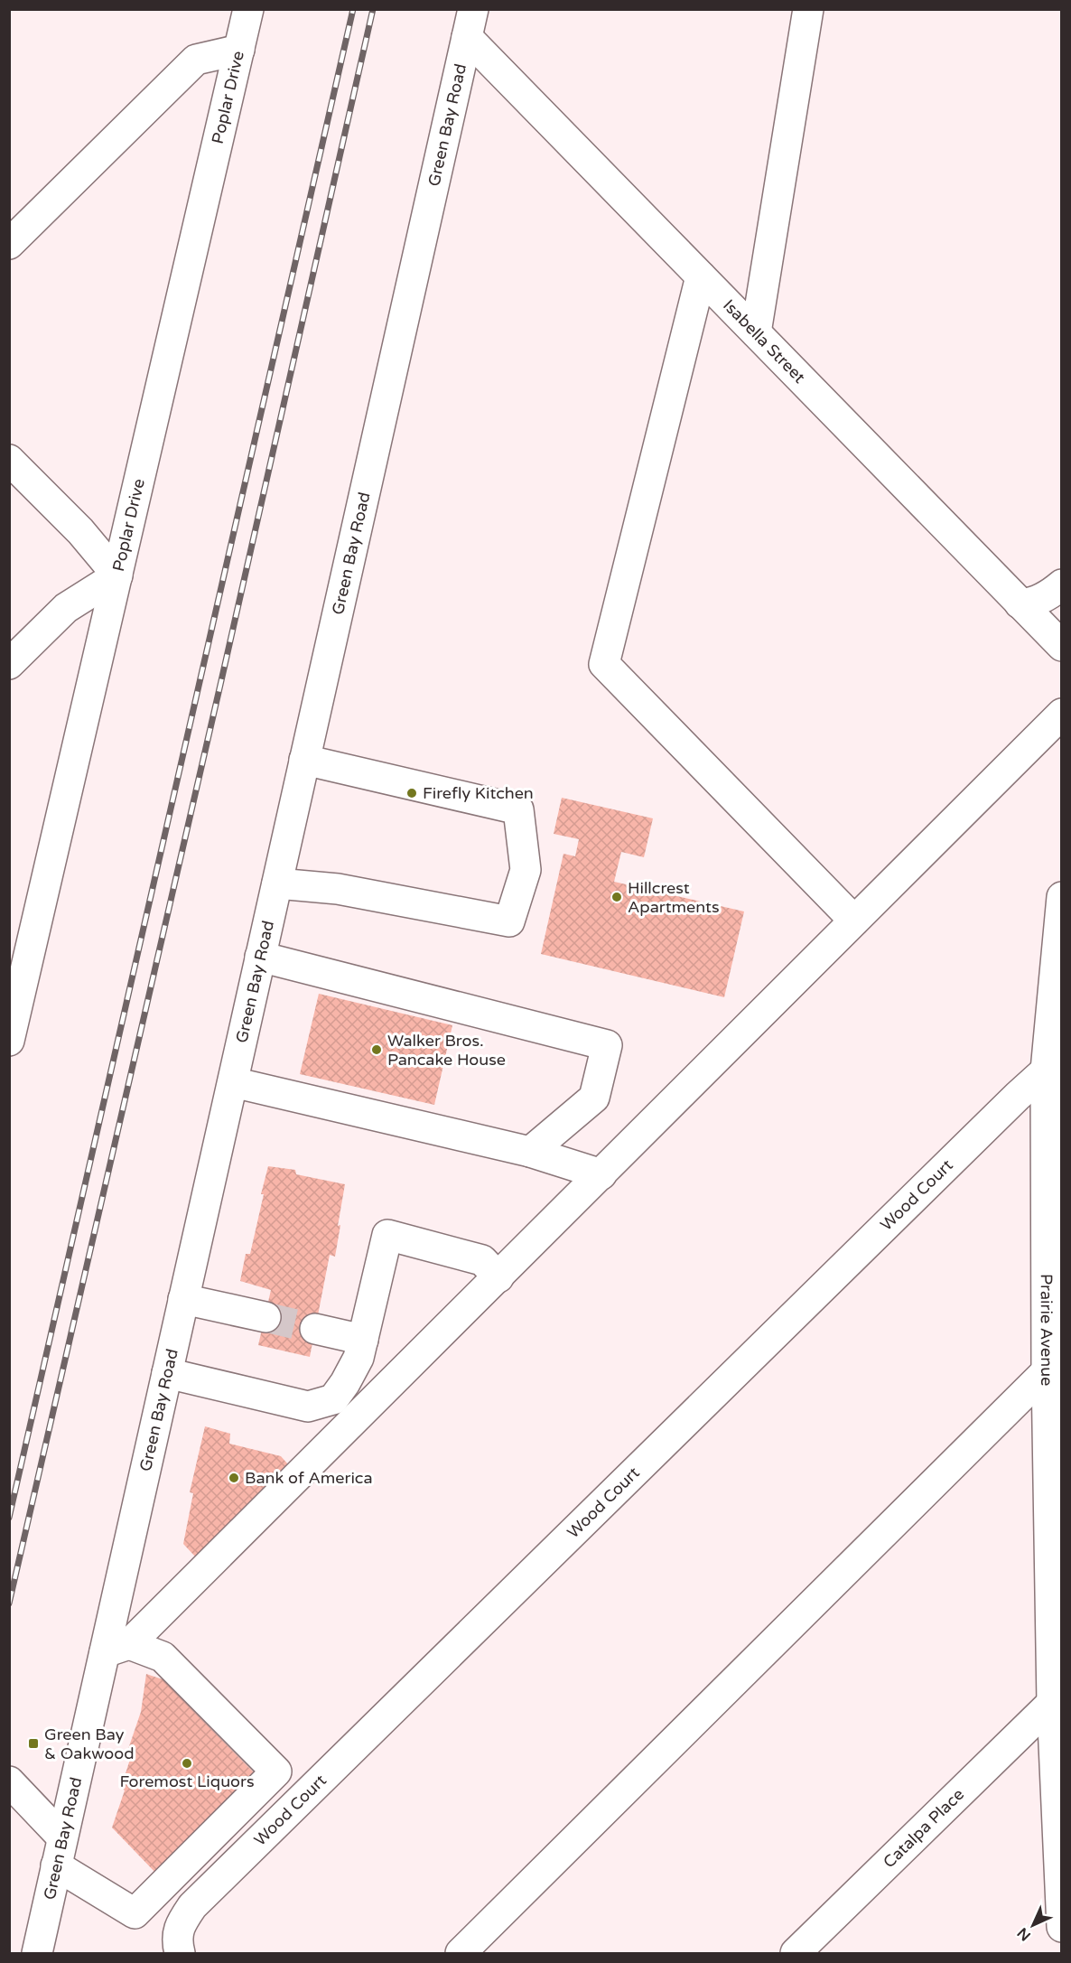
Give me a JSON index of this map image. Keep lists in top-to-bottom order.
{
  "streets": {
    "street": [
      "Poplar Drive",
      "Green Bay Road",
      "Isabella Street",
      "Wood Court",
      "Prairie Avenue",
      "Catalpa Place"
    ]
  },
  "crossings": [
    ["Green Bay Road", "Isabella Street"],
    ["Wood Court", "Prairie Avenue"],
    ["Prairie Avenue", "Catalpa Place"]
  ],
  "places": {
    "other": [
      "Firefly Kitchen",
      "Hillcrest Apartments",
      "Walker Bros. Pancake House",
      "Bank of America",
      "Foremost Liquors"
    ],
    "transit": ["Green Bay & Oakwood"]
  },
  "north": "bottom left"
}
